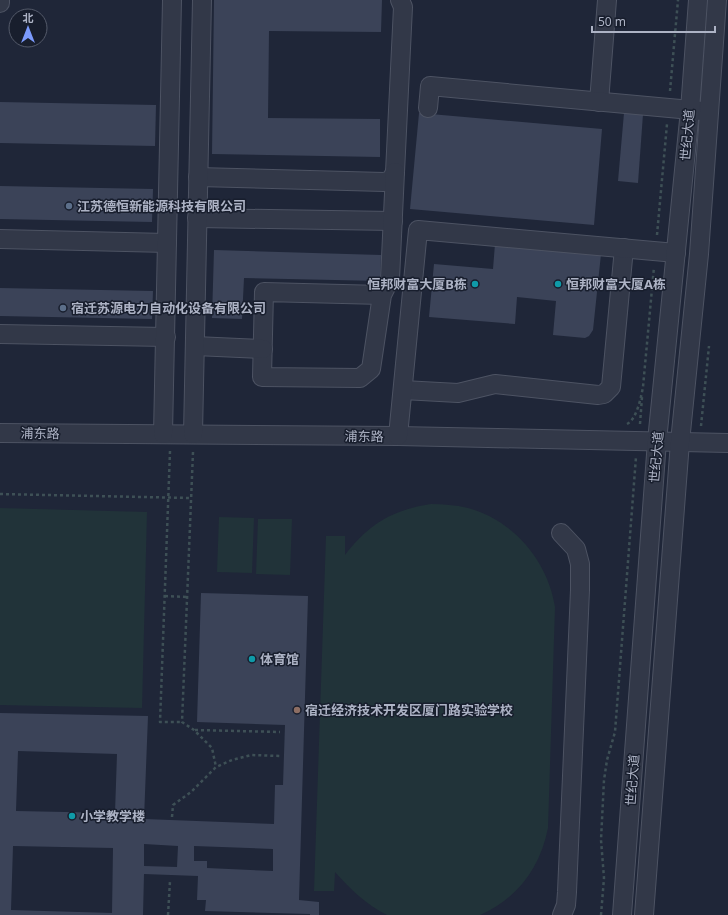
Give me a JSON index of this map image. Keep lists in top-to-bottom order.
{
  "streets": {
    "street": ["世纪大道", "浦东路"]
  },
  "crossings": [
    ["世纪大道", "浦东路"]
  ],
  "places": [
    "江苏德恒新能源科技有限公司",
    "恒邦财富大厦B栋",
    "恒邦财富大厦A栋",
    "宿迁苏源电力自动化设备有限公司",
    "体育馆",
    "宿迁经济技术开发区厦门路实验学校",
    "小学教学楼"
  ],
  "scale_bar": "50 m",
  "north": "top"
}
